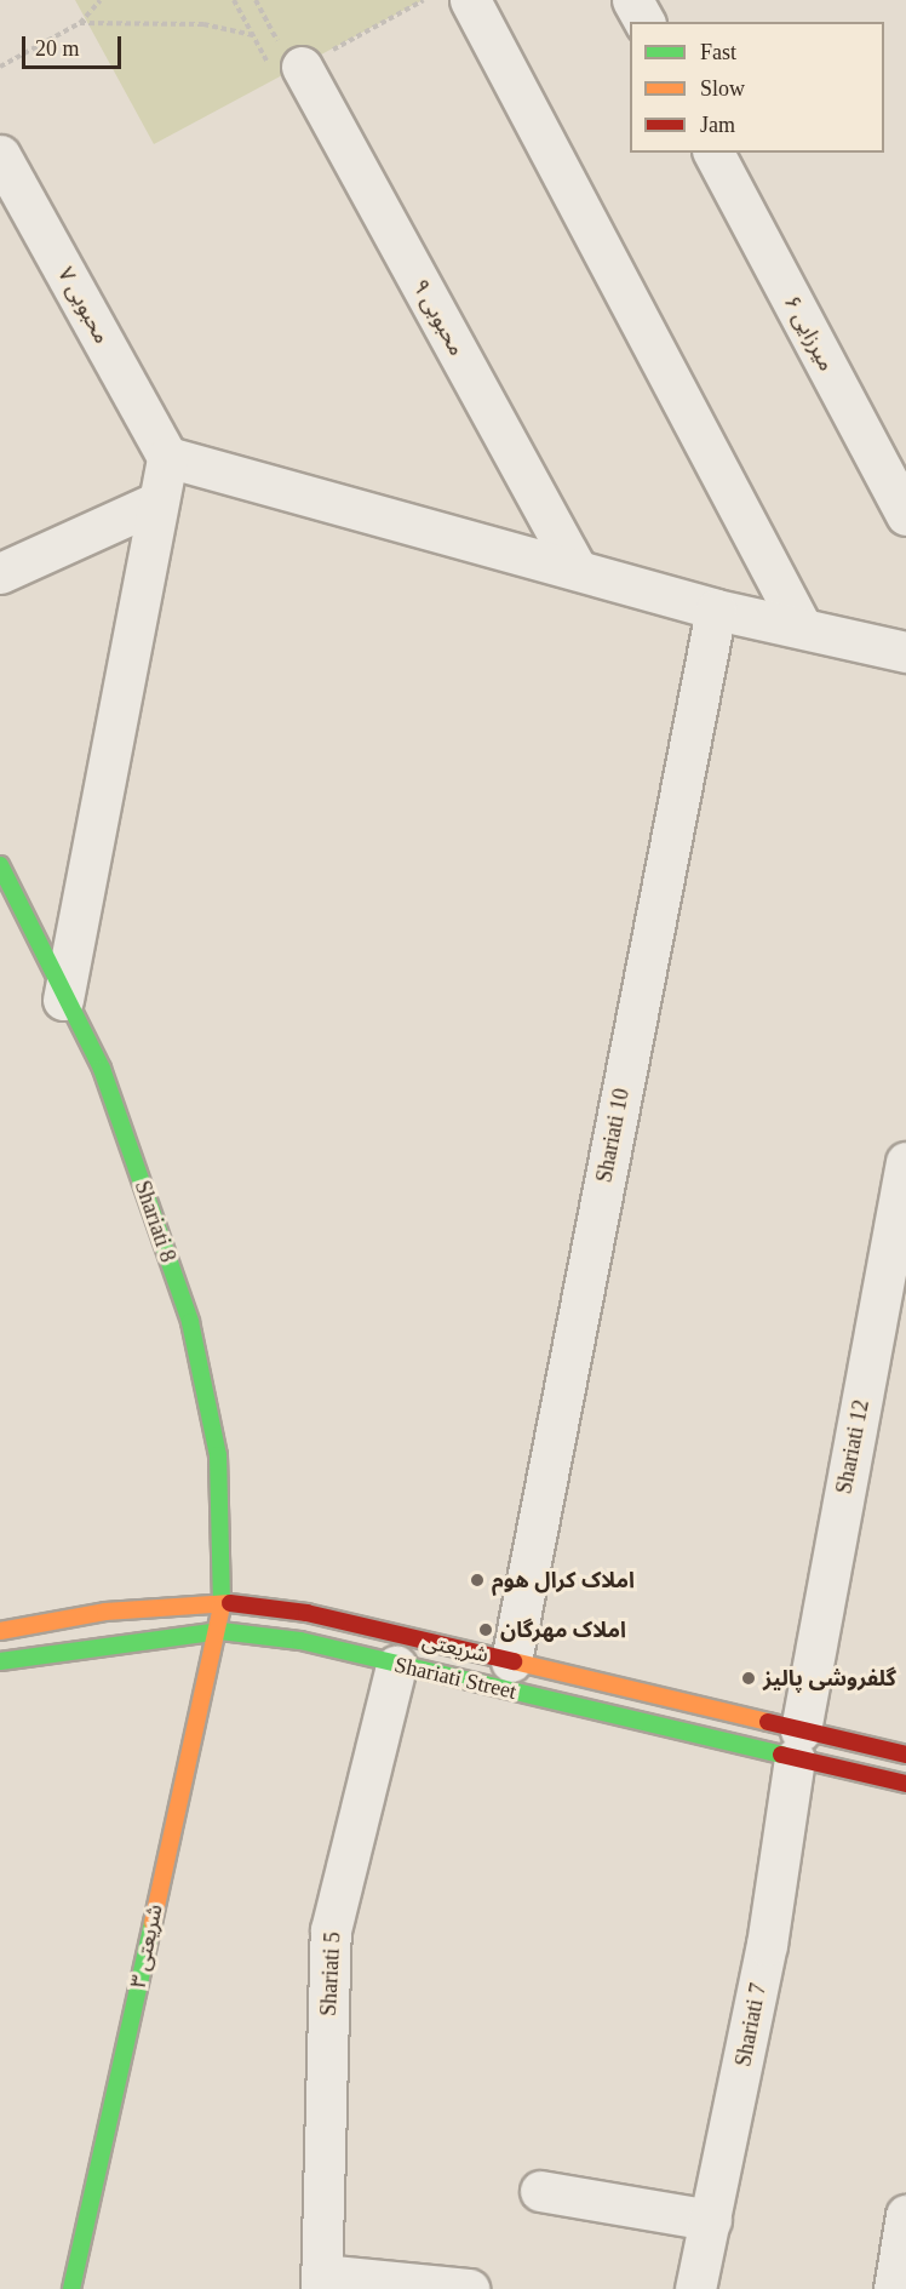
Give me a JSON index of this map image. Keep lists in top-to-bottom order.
{
  "streets": {
    "main road": [
      "Shariati 8",
      "شریعتی",
      "Shariati Street",
      "شریعتی ۳"
    ],
    "street": [
      "محبوبی ۷",
      "محبوبی ۹",
      "میرزایی ۶",
      "Shariati 10",
      "Shariati 12",
      "Shariati 5",
      "Shariati 7"
    ]
  },
  "crossings": [
    ["Shariati 10", "شریعتی"],
    ["Shariati 8", "شریعتی"],
    ["Shariati 8", "شریعتی ۳"],
    ["Shariati 12", "شریعتی"],
    ["Shariati 12", "Shariati Street"],
    ["Shariati 12", "Shariati 7"],
    ["شریعتی", "Shariati Street"],
    ["شریعتی", "شریعتی ۳"],
    ["شریعتی", "Shariati 7"],
    ["Shariati Street", "شریعتی ۳"],
    ["Shariati Street", "Shariati 5"],
    ["Shariati Street", "Shariati 7"]
  ],
  "places": ["املاک کرال هوم", "املاک مهرگان", "گلفروشی پالیز"],
  "legend": ["Fast", "Slow", "Jam"],
  "scale_bar": "20 m"
}
